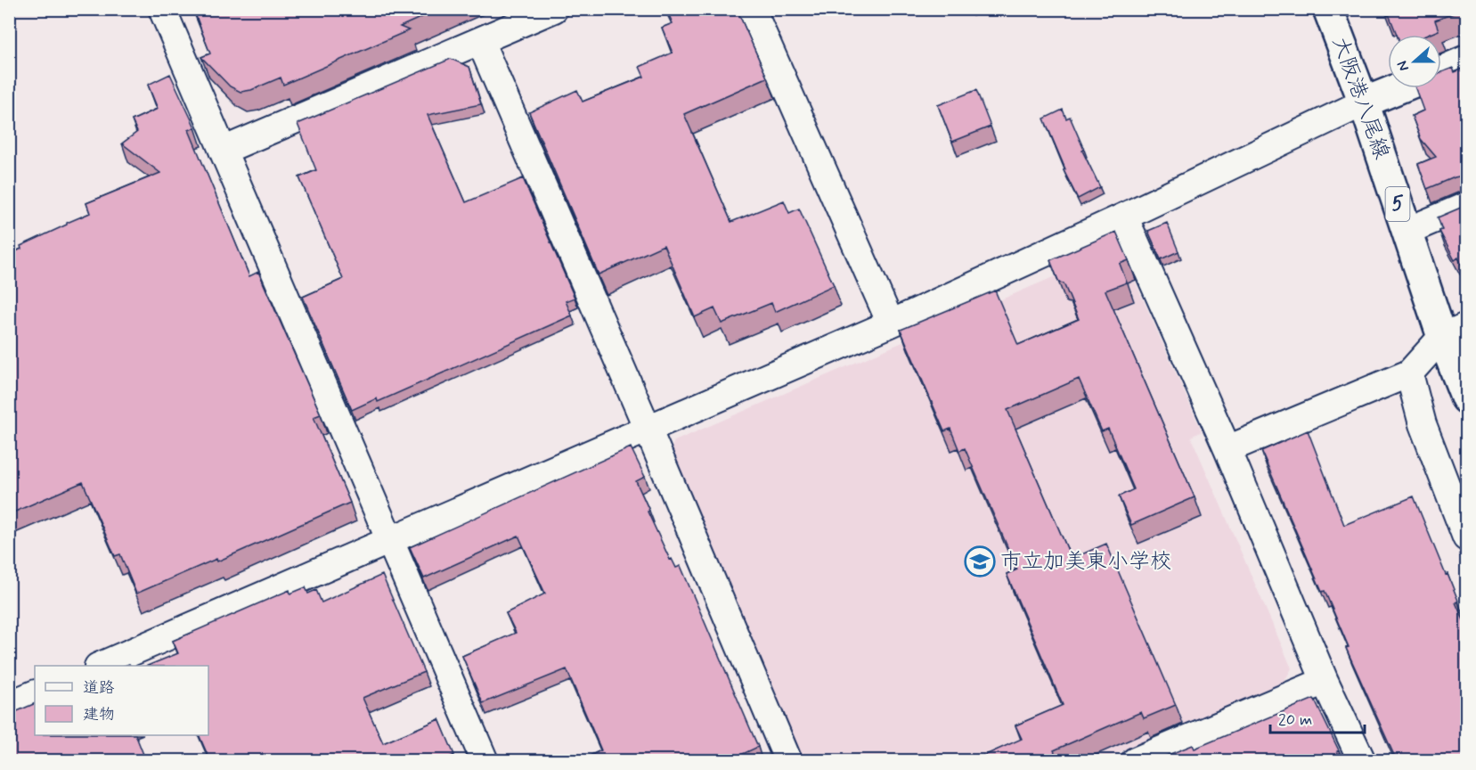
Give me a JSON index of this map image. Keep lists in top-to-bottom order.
{
  "streets": {
    "main road": ["大阪港八尾線", "5"]
  },
  "places": {
    "school or university": ["市立加美東小学校"]
  },
  "legend": ["道路", "建物"],
  "scale_bar": "20 m",
  "north": "left"
}
